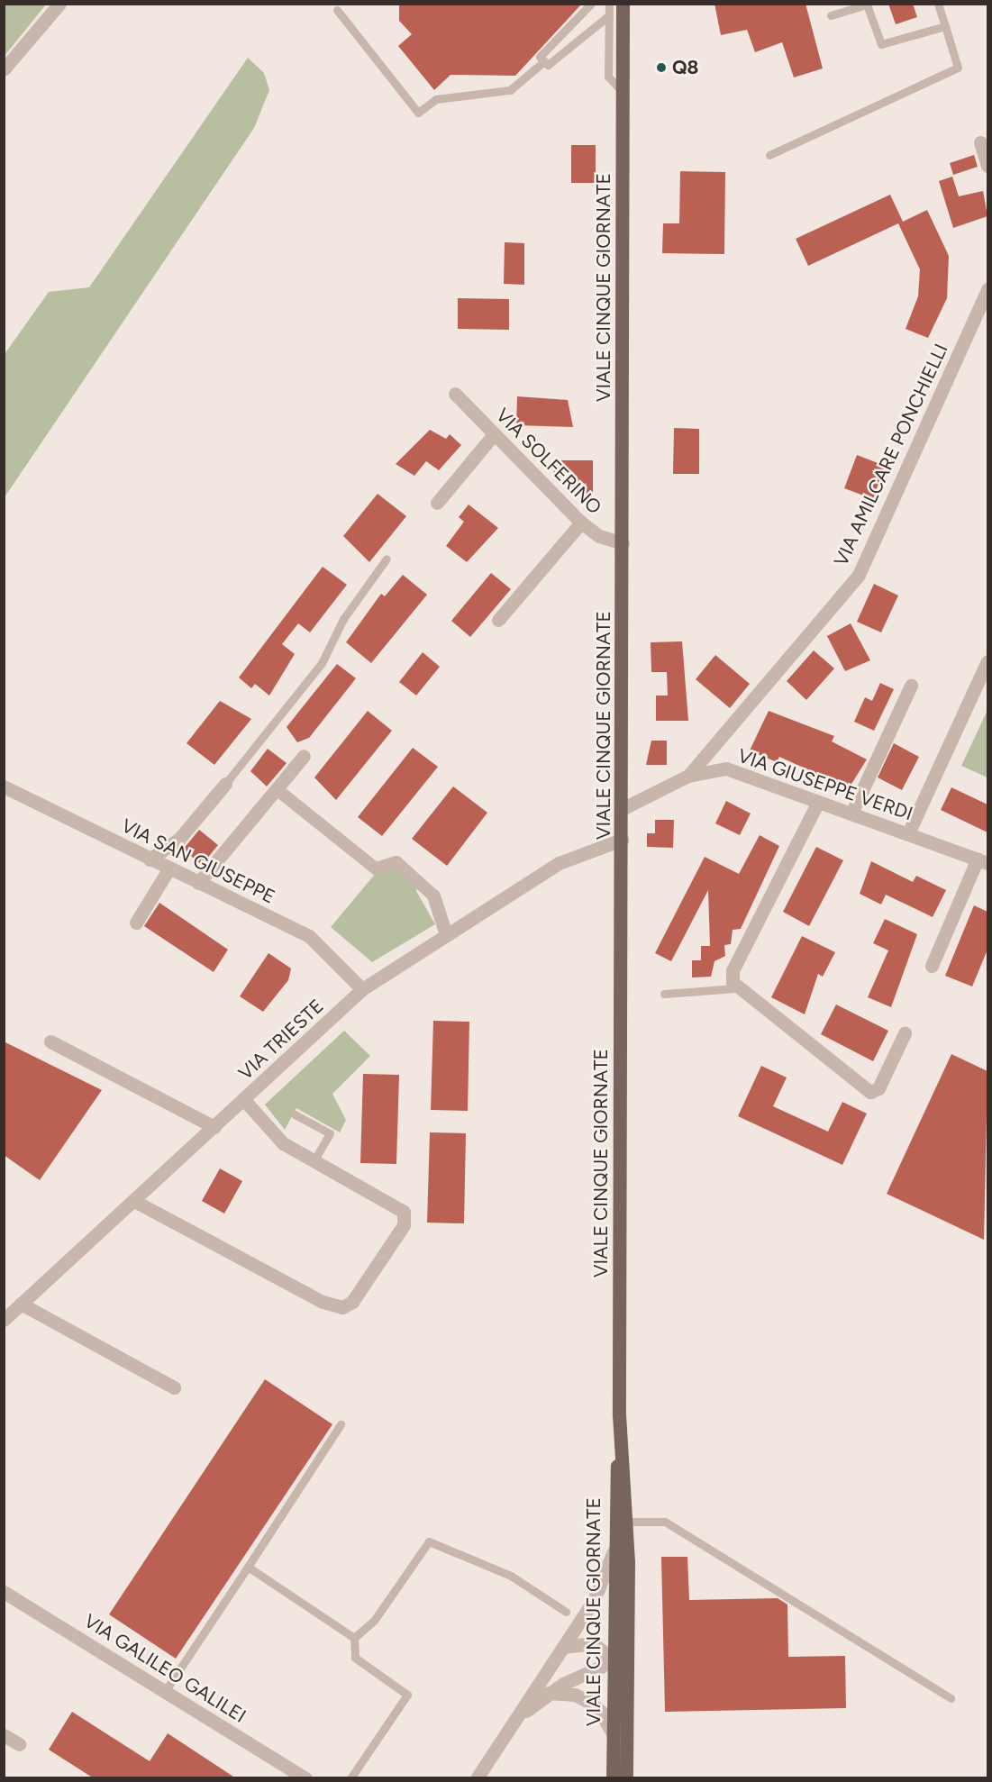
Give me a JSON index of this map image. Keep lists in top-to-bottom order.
{
  "streets": {
    "main road": ["VIALE CINQUE GIORNATE"],
    "street": [
      "VIA AMILCARE PONCHIELLI",
      "VIA SOLFERINO",
      "VIA GIUSEPPE VERDI",
      "VIA SAN GIUSEPPE",
      "VIA TRIESTE",
      "VIA GALILEO GALILEI"
    ]
  },
  "crossings": [
    ["VIALE CINQUE GIORNATE", "VIA SOLFERINO"],
    ["VIALE CINQUE GIORNATE", "VIA GIUSEPPE VERDI"],
    ["VIALE CINQUE GIORNATE", "VIA TRIESTE"],
    ["VIA AMILCARE PONCHIELLI", "VIA GIUSEPPE VERDI"],
    ["VIA SAN GIUSEPPE", "VIA TRIESTE"]
  ],
  "places": ["Q8"]
}
